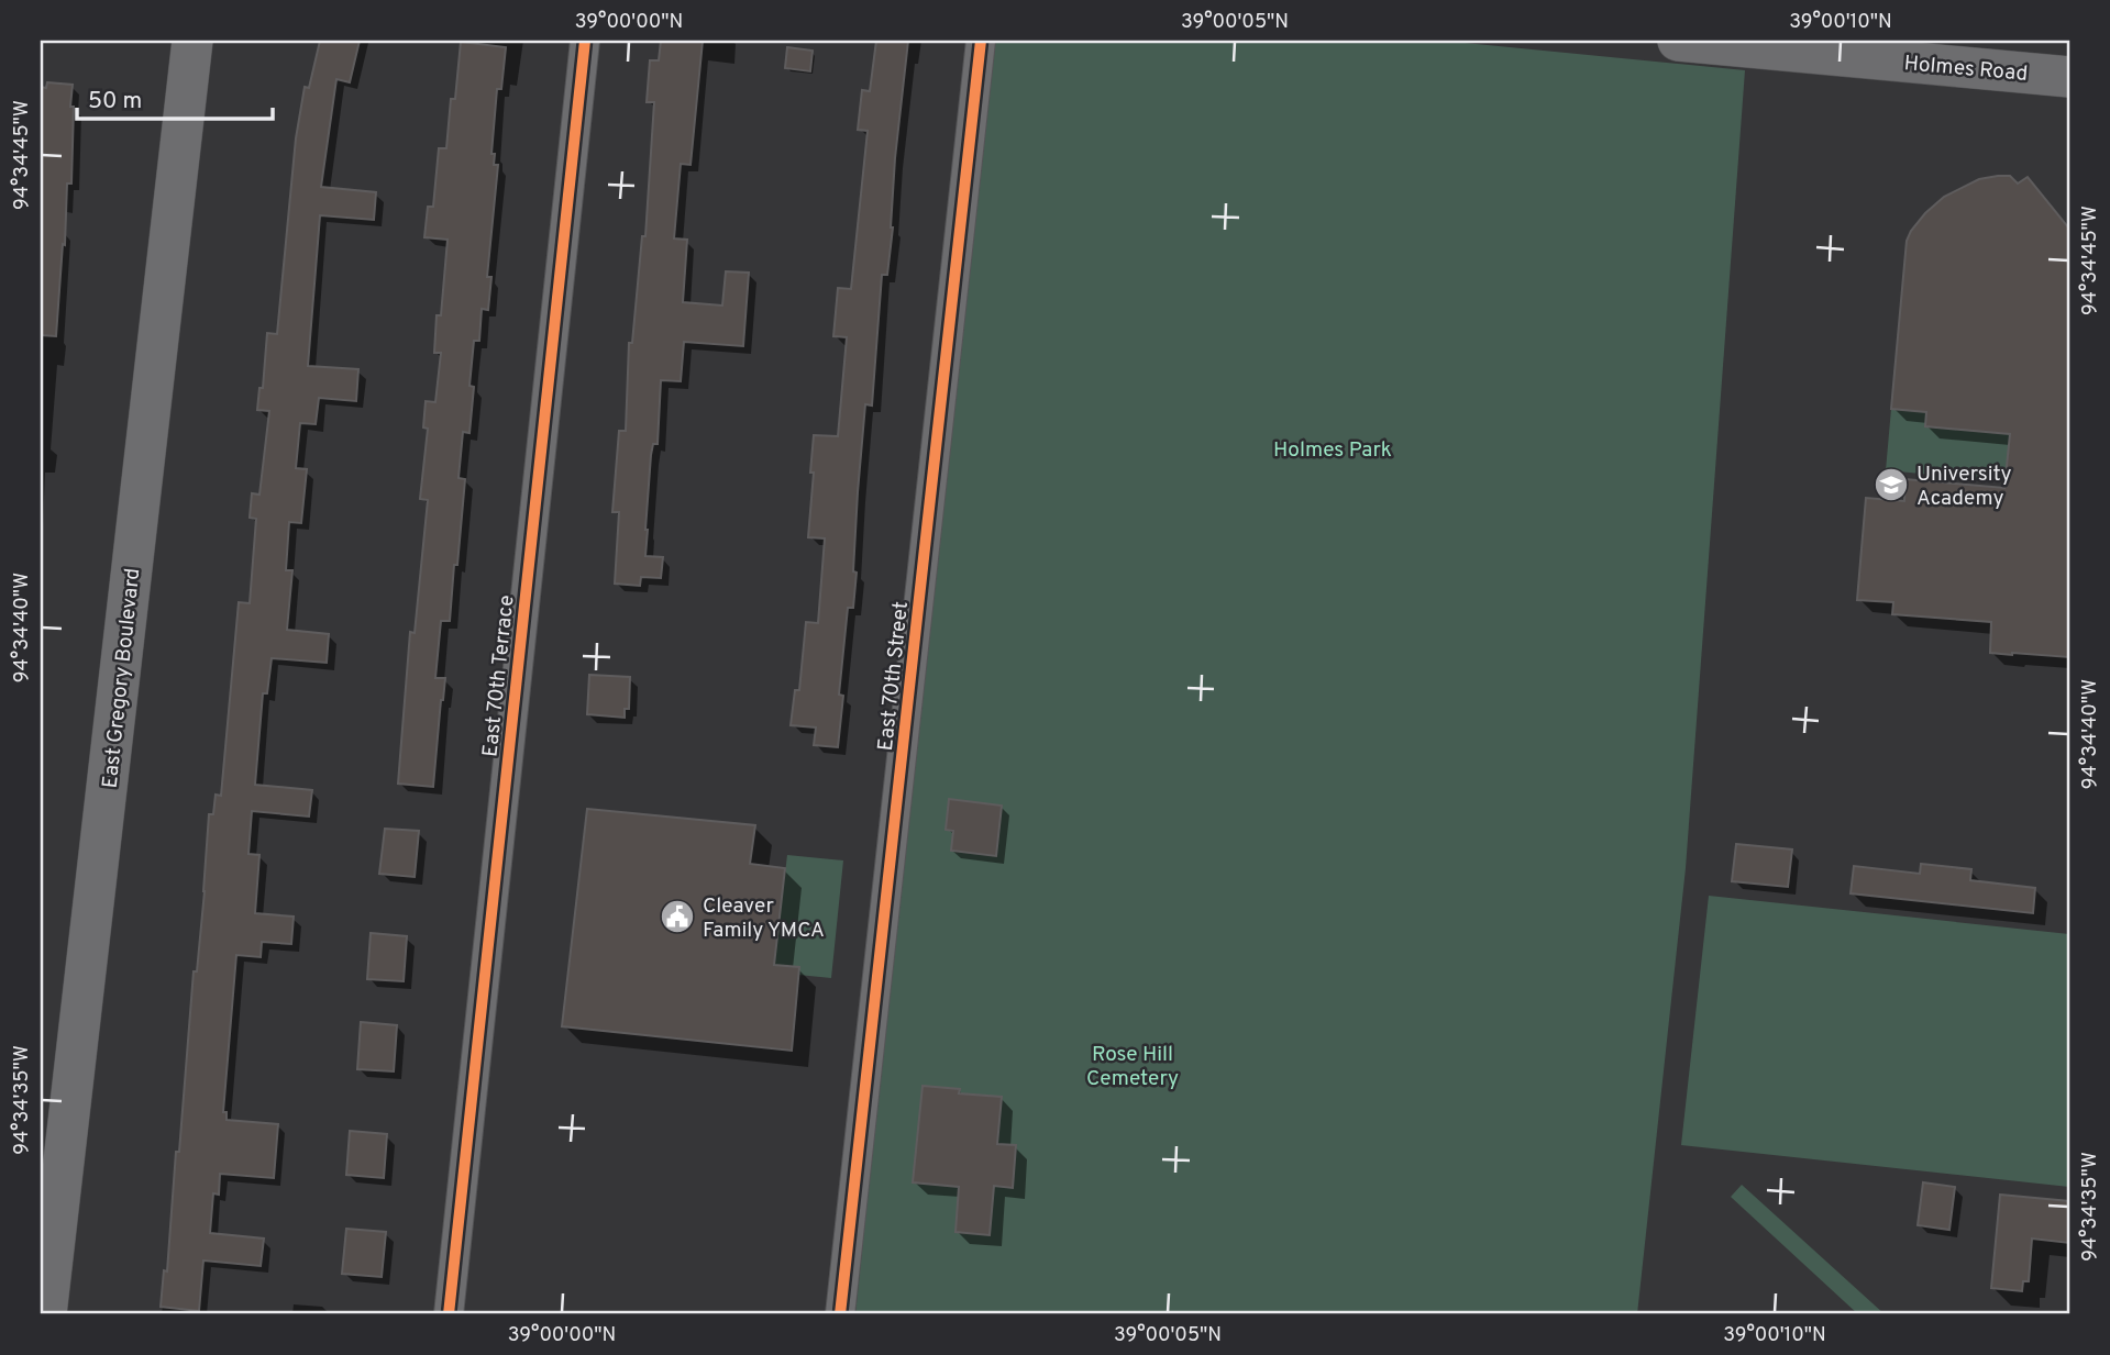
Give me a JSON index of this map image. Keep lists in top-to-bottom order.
{
  "streets": {
    "main road": ["Holmes Road", "East Gregory Boulevard"],
    "street": ["East 70th Terrace", "East 70th Street"]
  },
  "parks": ["Holmes Park", "Rose Hill Cemetery"],
  "places": {
    "school or university": ["University Academy"],
    "public building": ["Cleaver Family YMCA"]
  },
  "scale_bar": "50 m",
  "coordinates": [
    "39°00'00\"N",
    "39°00'05\"N",
    "39°00'10\"N",
    "94°34'45\"W",
    "94°34'40\"W",
    "94°34'35\"W"
  ]
}
